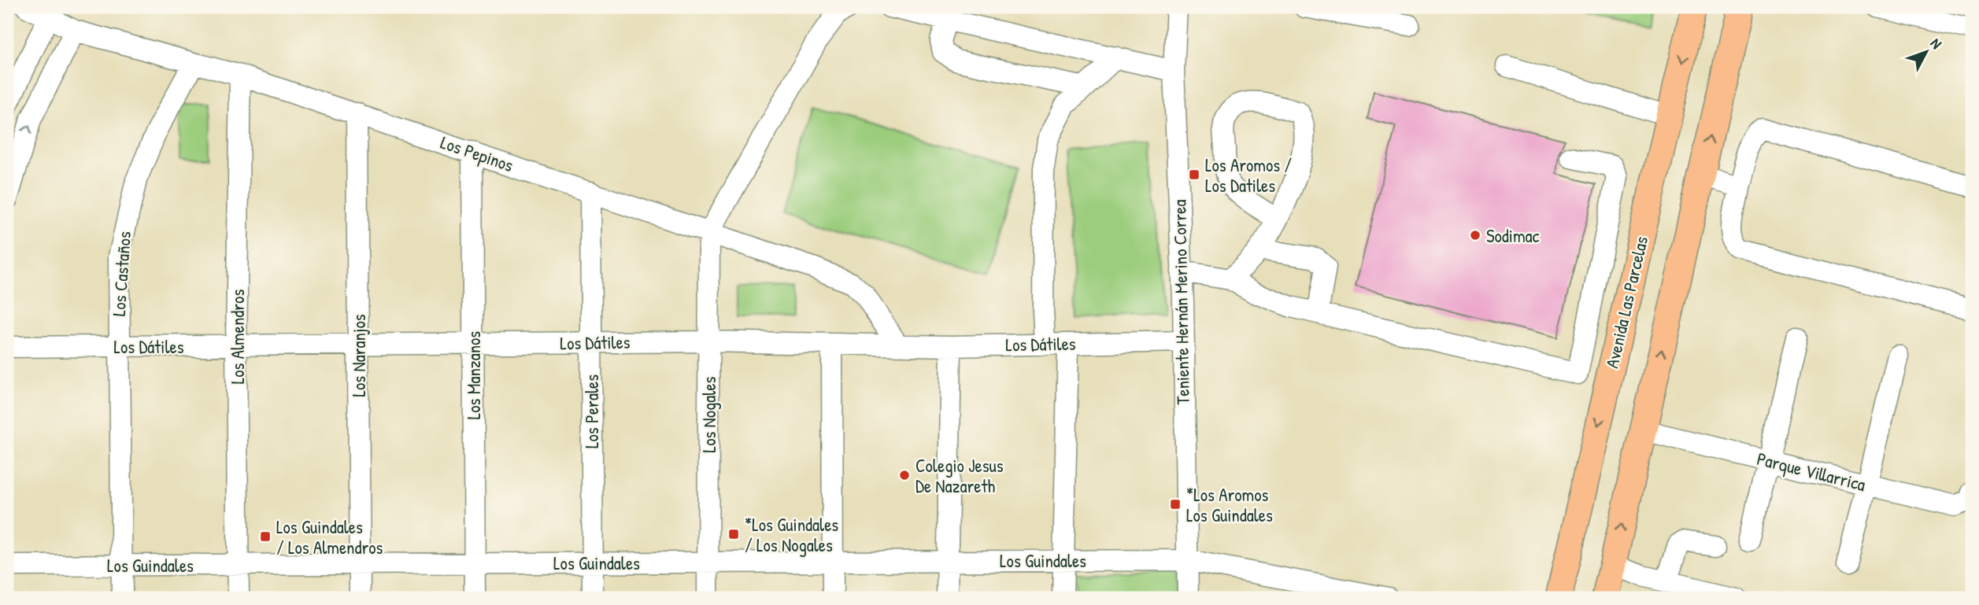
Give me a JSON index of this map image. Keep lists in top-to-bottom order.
{
  "streets": {
    "main road": ["Avenida Las Parcelas"],
    "street": [
      "Los Pepinos",
      "Los Castaños",
      "Teniente Hernán Merino Correa",
      "Los Almendros",
      "Los Dátiles",
      "Los Naranjos",
      "Los Manzanos",
      "Los Perales",
      "Los Nogales",
      "Parque Villarrica",
      "Los Guindales"
    ]
  },
  "crossings": [
    ["Los Pepinos", "Los Castaños"],
    ["Los Pepinos", "Los Almendros"],
    ["Los Pepinos", "Los Dátiles"],
    ["Los Pepinos", "Los Naranjos"],
    ["Los Pepinos", "Los Manzanos"],
    ["Los Pepinos", "Los Perales"],
    ["Los Pepinos", "Los Nogales"],
    ["Los Castaños", "Los Dátiles"],
    ["Los Castaños", "Los Guindales"],
    ["Teniente Hernán Merino Correa", "Los Dátiles"],
    ["Teniente Hernán Merino Correa", "Los Guindales"],
    ["Los Almendros", "Los Dátiles"],
    ["Los Almendros", "Los Guindales"],
    ["Los Dátiles", "Los Naranjos"],
    ["Los Dátiles", "Los Manzanos"],
    ["Los Dátiles", "Los Perales"],
    ["Los Dátiles", "Los Nogales"],
    ["Los Naranjos", "Los Guindales"],
    ["Los Manzanos", "Los Guindales"],
    ["Los Perales", "Los Guindales"],
    ["Los Nogales", "Los Guindales"]
  ],
  "places": {
    "transit": [
      "Los Aromos / Los Datiles",
      "*Los Aromos Los Guindales",
      "*Los Guindales / Los Nogales",
      "Los Guindales / Los Almendros"
    ],
    "other": ["Sodimac", "Colegio Jesus De Nazareth"]
  },
  "north": "top right"
}
